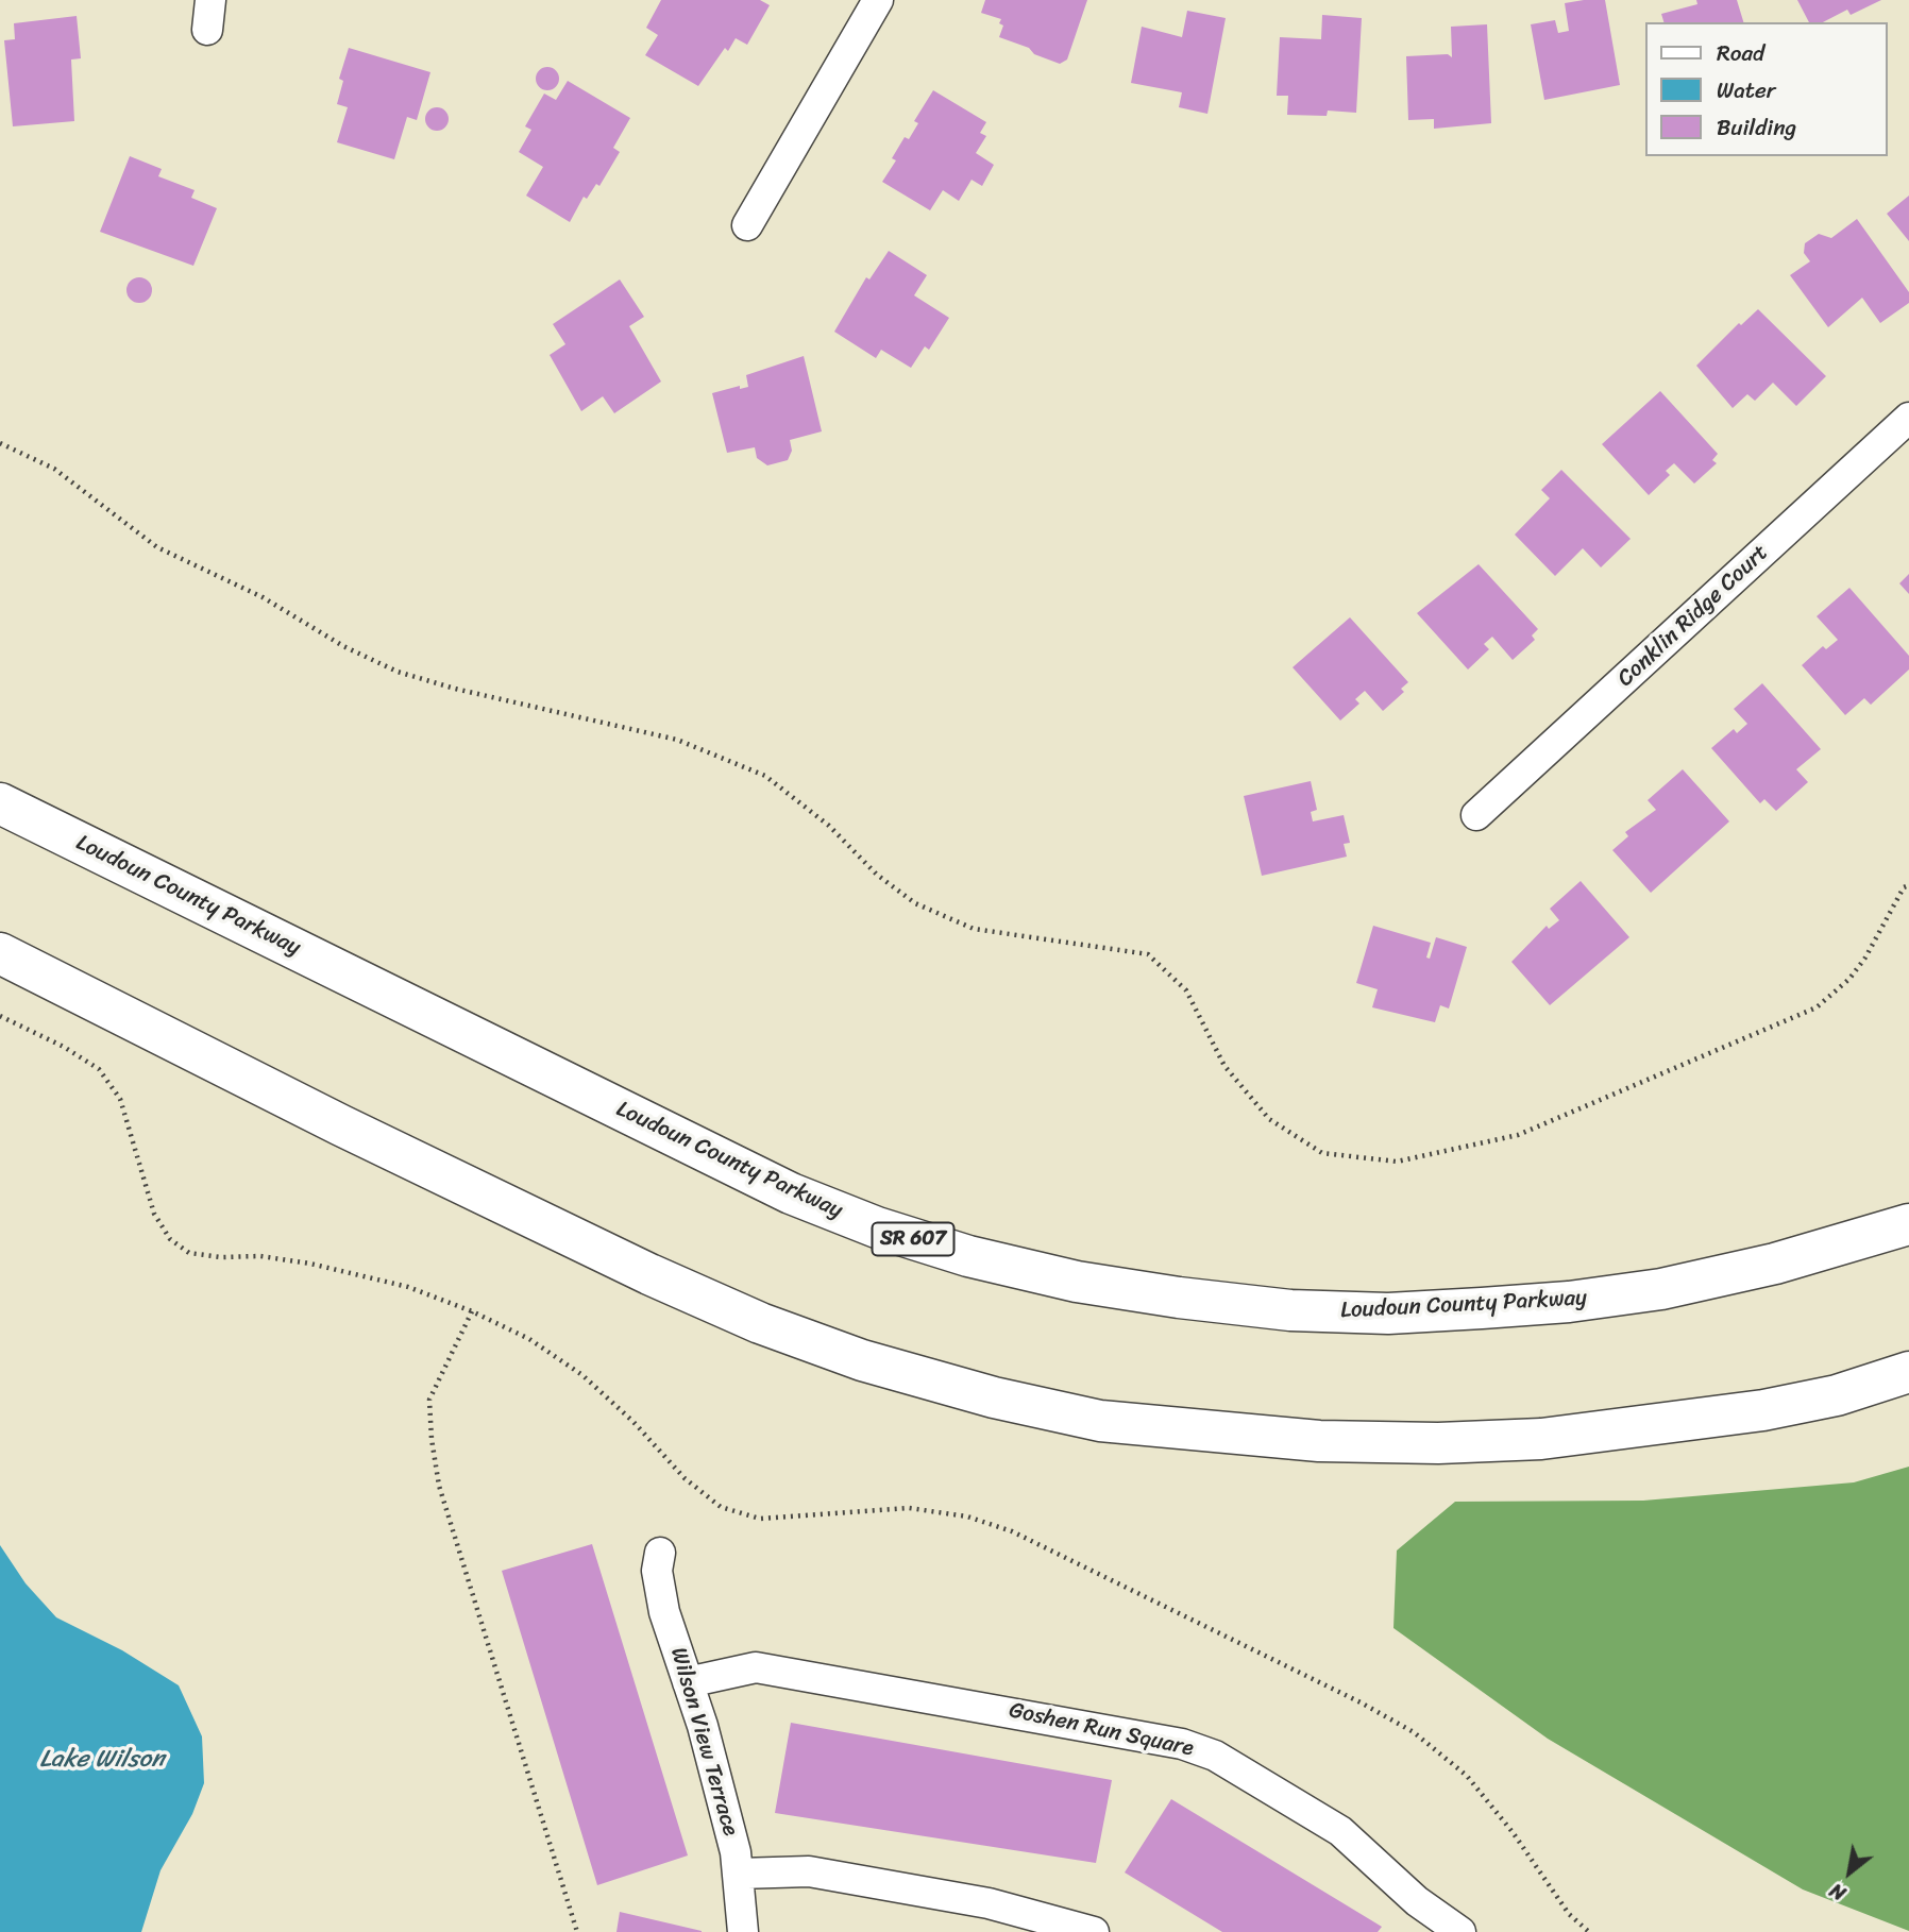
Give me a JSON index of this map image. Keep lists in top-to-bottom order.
{
  "streets": {
    "main road": ["Loudoun County Parkway", "SR 607"],
    "street": ["Conklin Ridge Court", "Goshen Run Square", "Wilson View Terrace"]
  },
  "crossings": [
    ["Goshen Run Square", "Wilson View Terrace"]
  ],
  "water": ["Lake Wilson"],
  "legend": ["Road", "Water", "Building"],
  "north": "bottom left"
}
